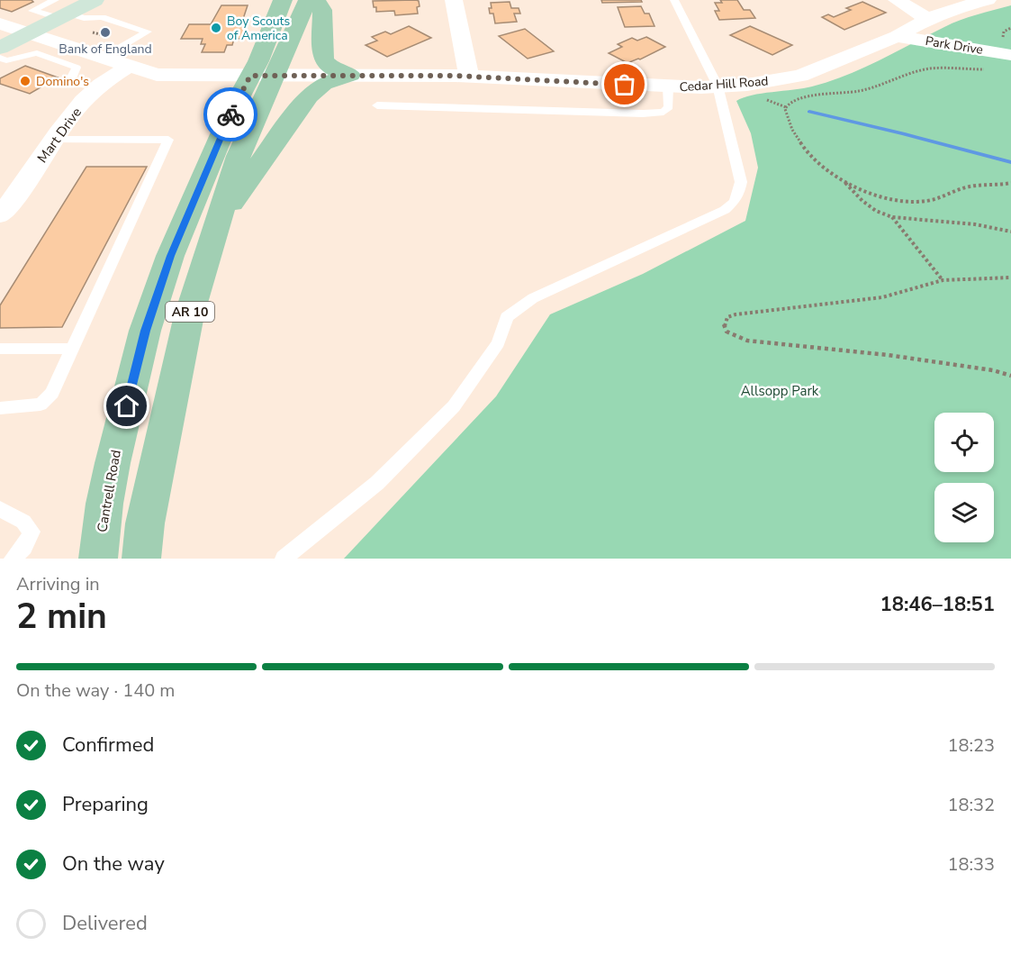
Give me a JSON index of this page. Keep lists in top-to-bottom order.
{
  "streets": {
    "main road": ["AR 10", "Cantrell Road"],
    "street": ["Park Drive", "Cedar Hill Road", "Mart Drive"]
  },
  "crossings": [
    ["Park Drive", "Cedar Hill Road"],
    ["Cedar Hill Road", "Mart Drive"],
    ["Cedar Hill Road", "Cantrell Road"]
  ],
  "parks": ["Allsopp Park"],
  "places": ["Boy Scouts of America", "Bank of England", "Domino's"],
  "page": {
    "heading": ["2 min", "Arriving in", "18:46–18:51"],
    "bar": "On the way · 140 m",
    "list": [
      ["Confirmed", "18:23"],
      ["Preparing", "18:32"],
      ["On the way", "18:33"],
      "Delivered"
    ]
  }
}
